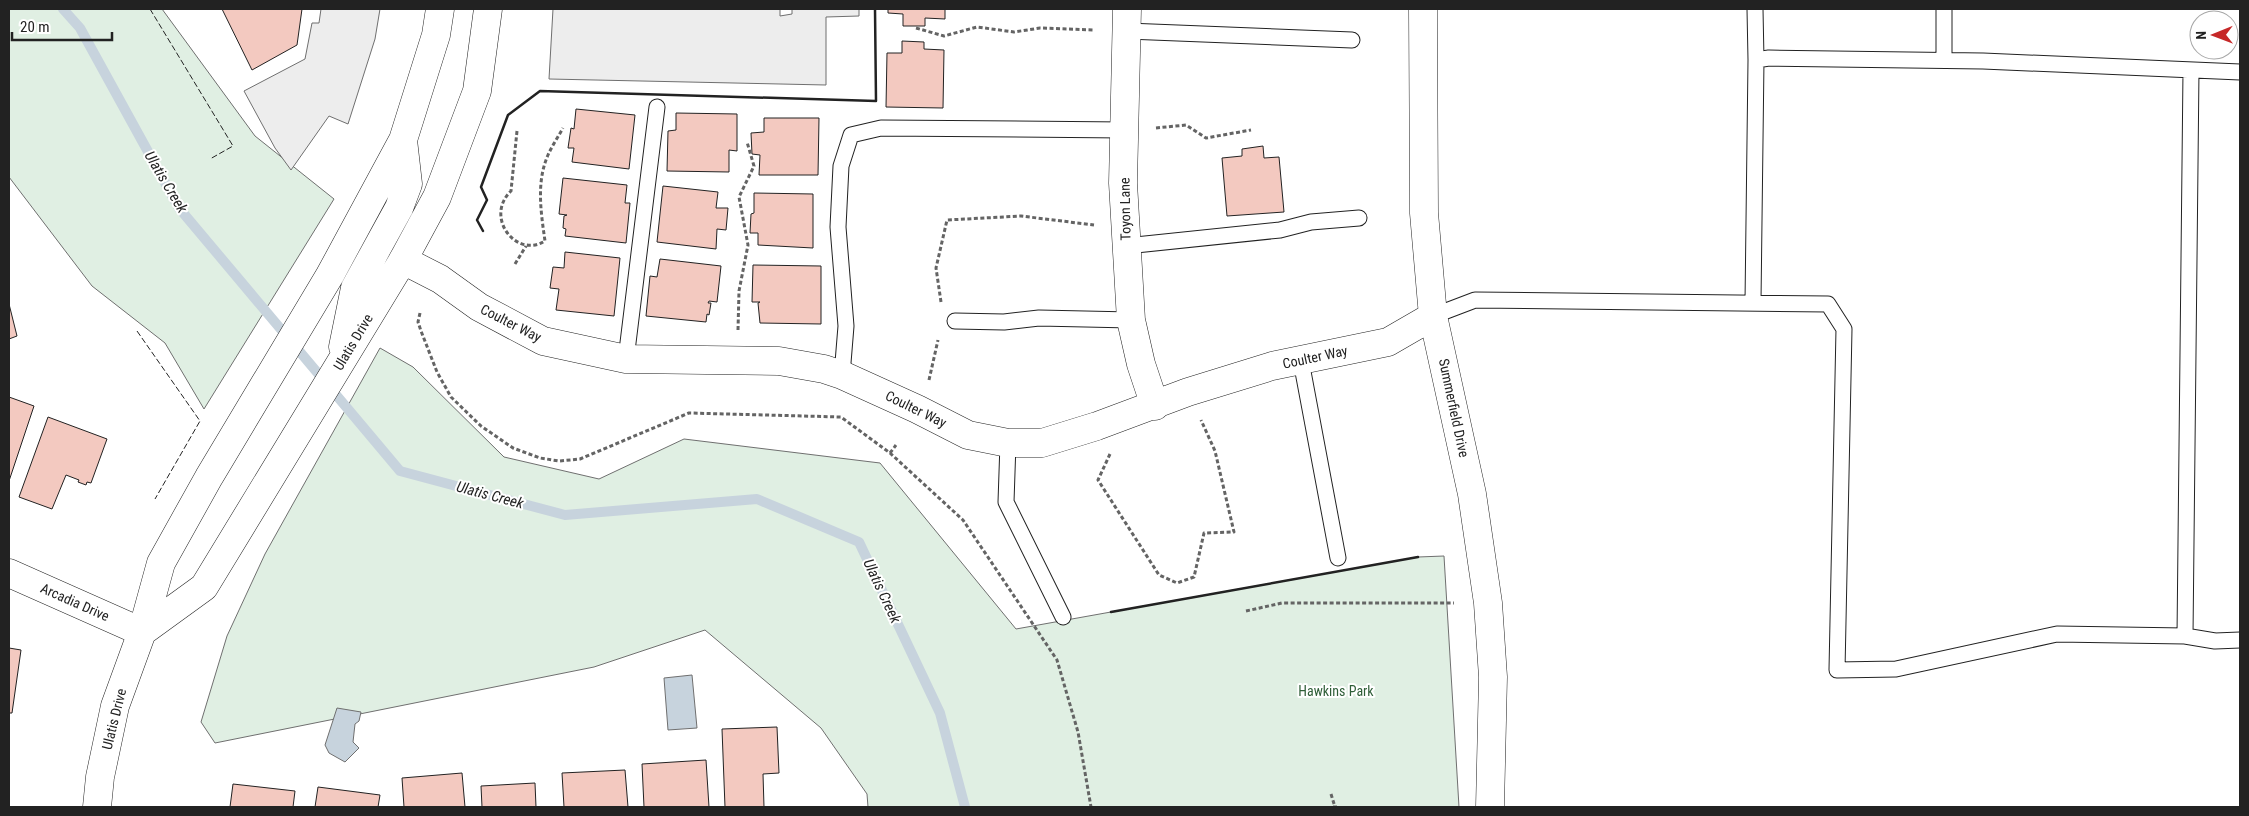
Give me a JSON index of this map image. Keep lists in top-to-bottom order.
{
  "streets": {
    "street": [
      "Toyon Lane",
      "Coulter Way",
      "Ulatis Drive",
      "Summerfield Drive",
      "Arcadia Drive"
    ]
  },
  "crossings": [
    ["Toyon Lane", "Coulter Way"],
    ["Coulter Way", "Ulatis Drive"],
    ["Coulter Way", "Summerfield Drive"],
    ["Ulatis Drive", "Arcadia Drive"]
  ],
  "water": ["Ulatis Creek"],
  "parks": ["Hawkins Park"],
  "scale_bar": "20 m",
  "north": "left"
}
